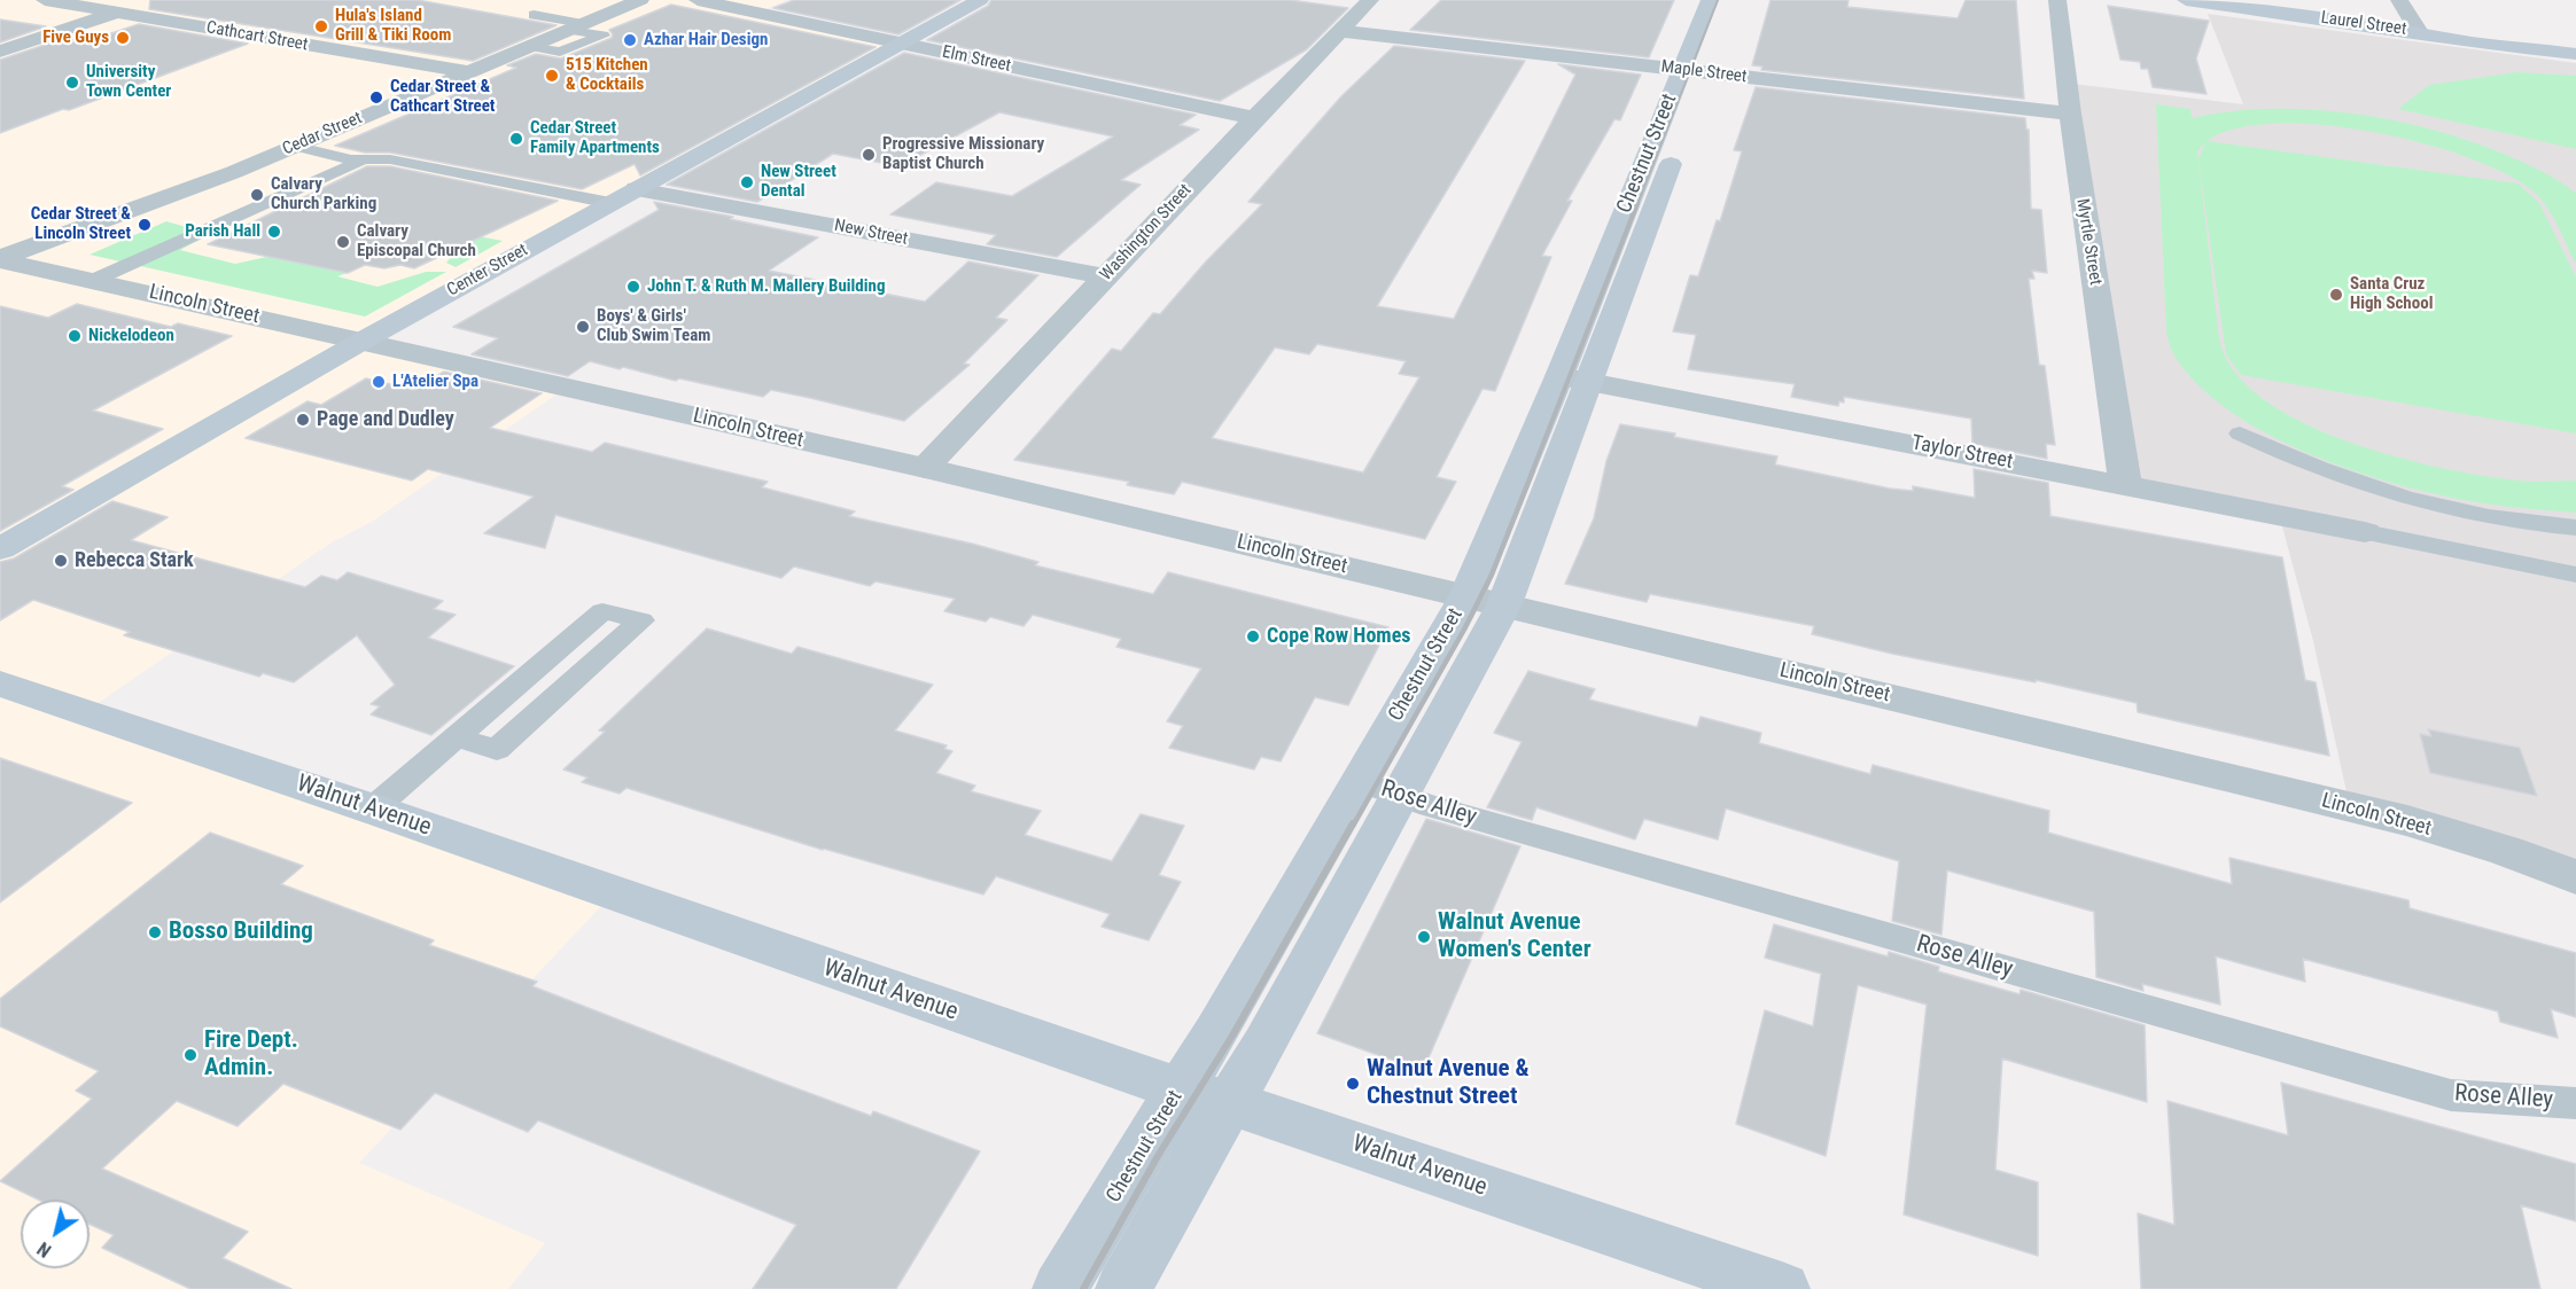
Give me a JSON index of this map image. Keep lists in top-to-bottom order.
{
  "streets": {
    "main road": [
      "Laurel Street",
      "Chestnut Street",
      "Center Street",
      "Walnut Avenue"
    ],
    "street": [
      "Cathcart Street",
      "Elm Street",
      "Maple Street",
      "Cedar Street",
      "New Street",
      "Washington Street",
      "Myrtle Street",
      "Lincoln Street",
      "Taylor Street"
    ],
    "lane": ["Rose Alley"]
  },
  "crossings": [
    ["Cathcart Street", "Cedar Street"],
    ["Elm Street", "Washington Street"],
    ["Elm Street", "Center Street"],
    ["Maple Street", "Chestnut Street"],
    ["Maple Street", "Washington Street"],
    ["Maple Street", "Myrtle Street"],
    ["Cedar Street", "Lincoln Street"],
    ["Chestnut Street", "Lincoln Street"],
    ["Chestnut Street", "Taylor Street"],
    ["Chestnut Street", "Rose Alley"],
    ["Chestnut Street", "Walnut Avenue"],
    ["New Street", "Washington Street"],
    ["New Street", "Center Street"],
    ["Washington Street", "Lincoln Street"],
    ["Myrtle Street", "Taylor Street"],
    ["Center Street", "Lincoln Street"]
  ],
  "places": [
    "Hula's Island Grill & Tiki Room",
    "Five Guys",
    "Azhar Hair Design",
    "515 Kitchen & Cocktails",
    "University Town Center",
    "Cedar Street & Cathcart Street",
    "Cedar Street Family Apartments",
    "Progressive Missionary Baptist Church",
    "New Street Dental",
    "Calvary Church Parking",
    "Cedar Street & Lincoln Street",
    "Parish Hall",
    "Calvary Episcopal Church",
    "John T. & Ruth M. Mallery Building",
    "Santa Cruz High School",
    "Boys' & Girls' Club Swim Team",
    "Nickelodeon",
    "L'Atelier Spa",
    "Page and Dudley",
    "Rebecca Stark",
    "Cope Row Homes",
    "Bosso Building",
    "Walnut Avenue Women's Center",
    "Fire Dept. Admin.",
    "Walnut Avenue & Chestnut Street"
  ],
  "north": "bottom left"
}
